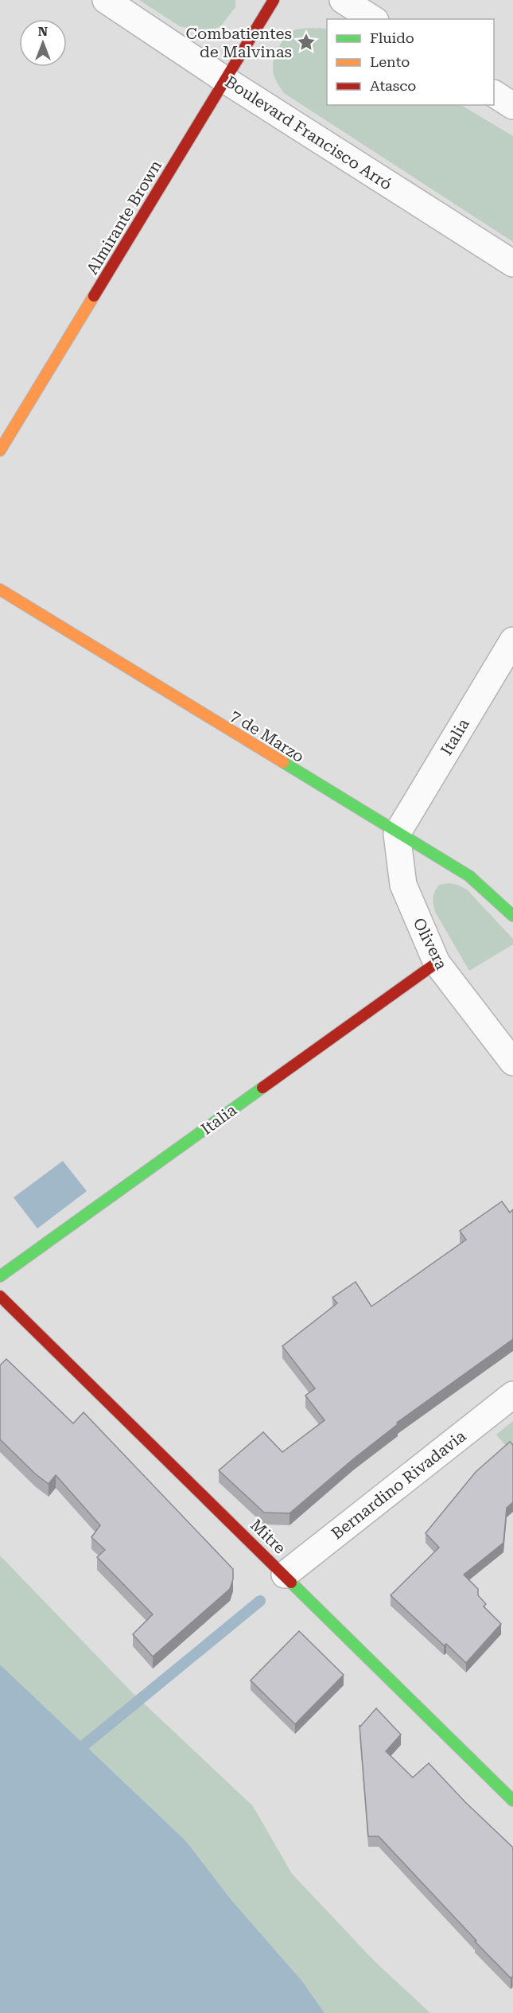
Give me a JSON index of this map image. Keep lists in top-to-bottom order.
{
  "streets": {
    "street": [
      "Boulevard Francisco Arró",
      "Almirante Brown",
      "7 de Marzo",
      "Italia",
      "Olivera",
      "Bernardino Rivadavia",
      "Mitre"
    ]
  },
  "crossings": [
    ["Boulevard Francisco Arró", "Almirante Brown"],
    ["7 de Marzo", "Italia"],
    ["7 de Marzo", "Olivera"],
    ["Italia", "Olivera"],
    ["Bernardino Rivadavia", "Mitre"]
  ],
  "places": {
    "place": ["Combatientes de Malvinas"]
  },
  "legend": ["Fluido", "Lento", "Atasco"],
  "north": "top"
}
